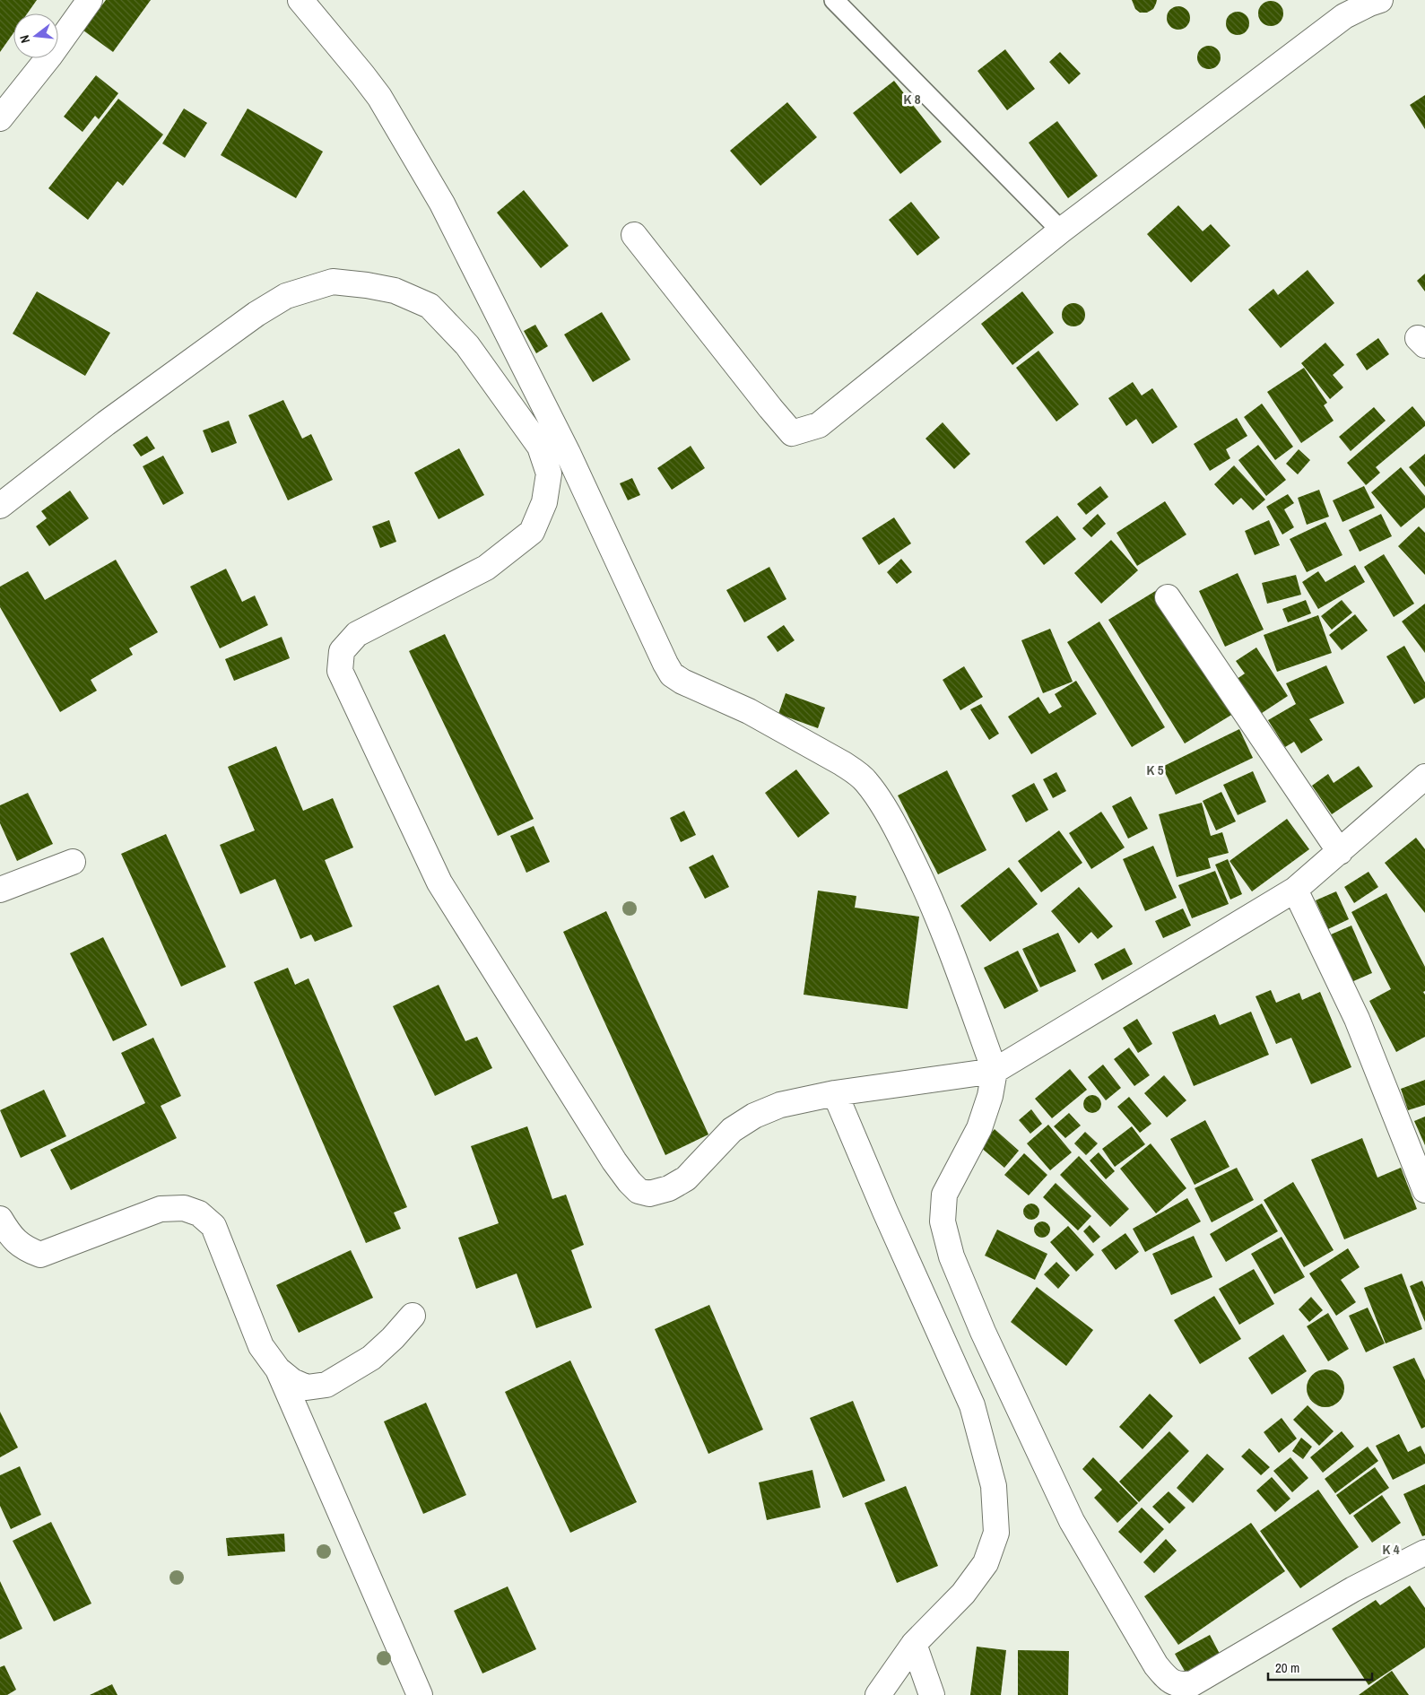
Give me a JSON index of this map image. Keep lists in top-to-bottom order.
{
  "districts": ["K 8", "K 5", "K 4"],
  "scale_bar": "20 m",
  "north": "left"
}
